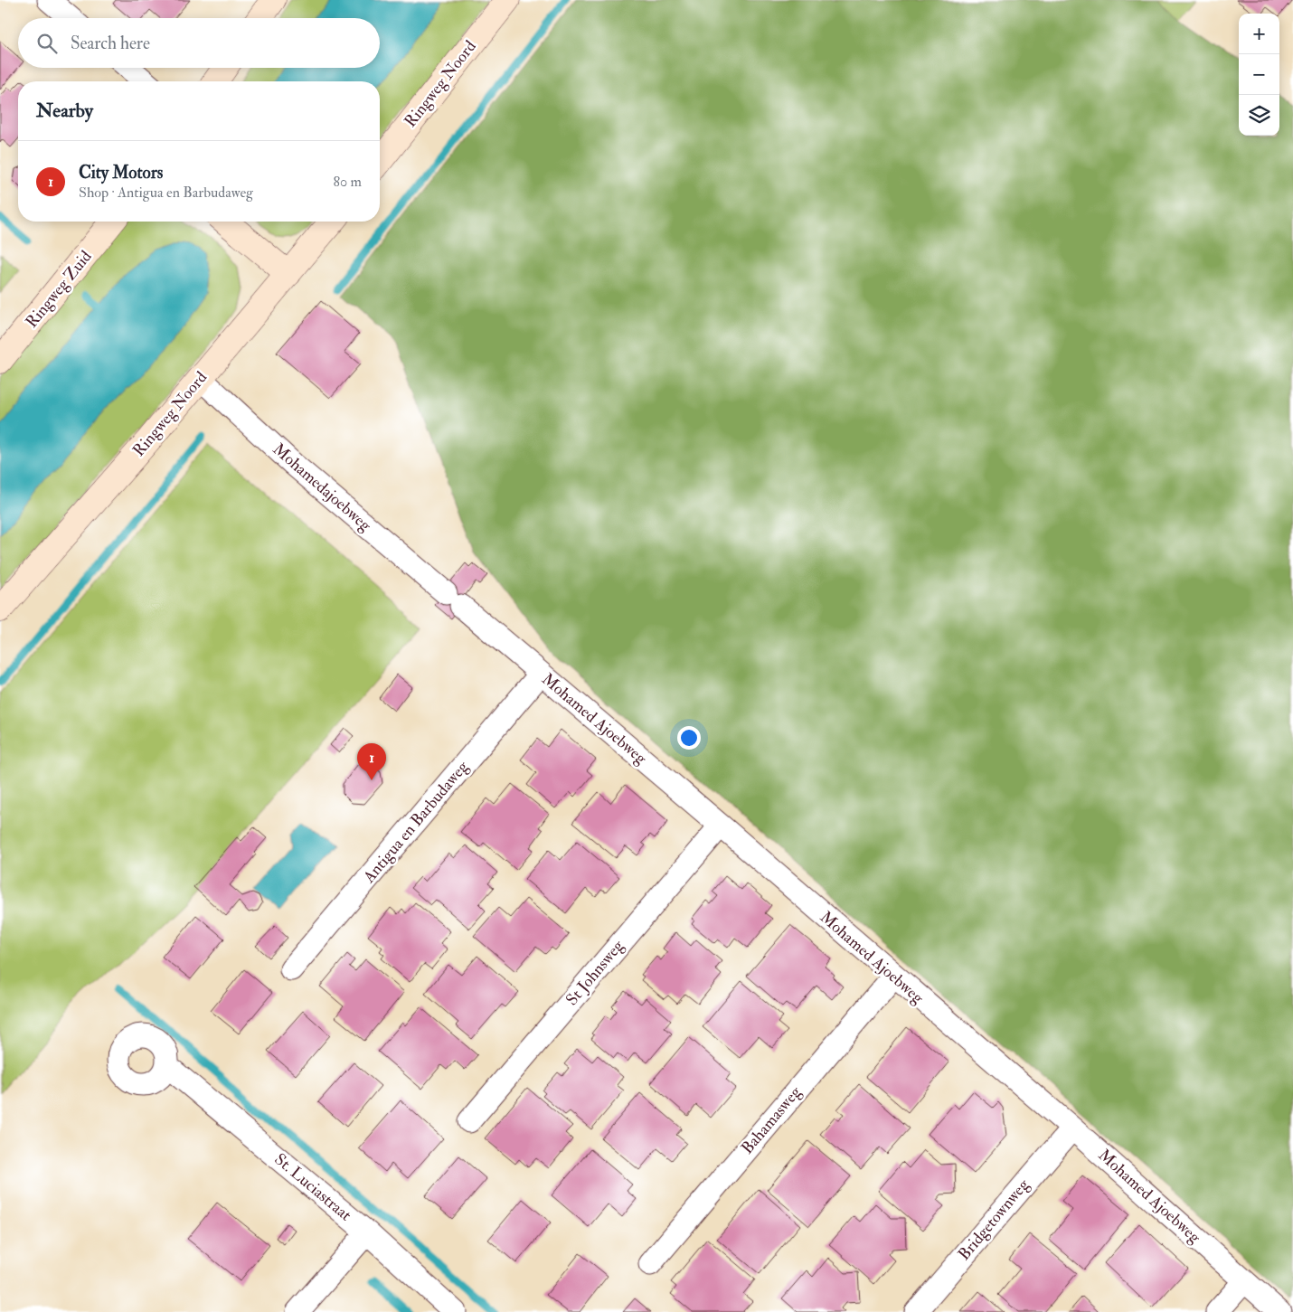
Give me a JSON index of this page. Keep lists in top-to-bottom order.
{
  "streets": {
    "street": [
      "Ringweg Noord",
      "Ringweg Zuid",
      "Mohamedajoebweg",
      "Mohamed Ajoebweg",
      "Antigua en Barbudaweg",
      "St Johnsweg",
      "Bahamasweg",
      "St. Luciastraat",
      "Bridgetownweg"
    ]
  },
  "crossings": [
    ["Ringweg Noord", "Mohamedajoebweg"],
    ["Mohamedajoebweg", "Mohamed Ajoebweg"],
    ["Mohamed Ajoebweg", "Antigua en Barbudaweg"],
    ["Mohamed Ajoebweg", "St Johnsweg"],
    ["Mohamed Ajoebweg", "Bahamasweg"],
    ["Mohamed Ajoebweg", "Bridgetownweg"]
  ],
  "page": {
    "map_buttons": ["+", "−"],
    "search": "Search here",
    "heading": "Nearby",
    "list": [
      {
        "mark": "1",
        "name": "City Motors",
        "note": "Shop · Antigua en Barbudaweg",
        "value": "80 m"
      }
    ],
    "pins": "1"
  }
}
